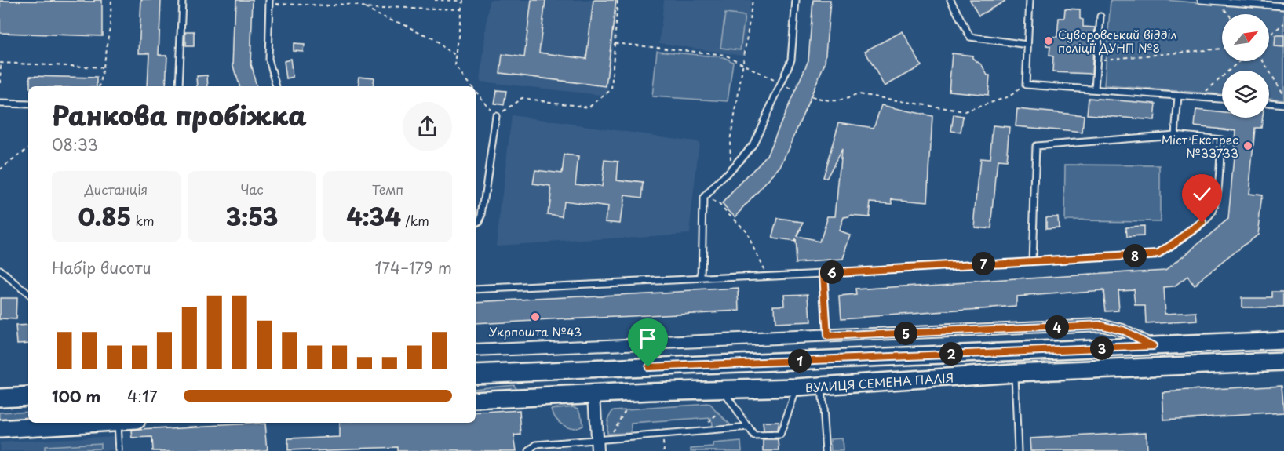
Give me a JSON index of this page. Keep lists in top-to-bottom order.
{
  "streets": {
    "main road": ["ВУЛИЦЯ СЕМЕНА ПАЛІЯ"]
  },
  "places": ["Суворовський відділ поліції ДУНП №8", "Міст Експрес №33733", "Укрпошта №43"],
  "north": "top right",
  "page": {
    "heading": ["Ранкова пробіжка", "08:33"],
    "stats": [
      ["Дистанція", "0.85 km"],
      ["Час", "3:53"],
      ["Темп", "4:34 /km"]
    ],
    "pins": [
      "8",
      "7",
      "6",
      "4",
      "5",
      "3",
      "2",
      "1"
    ],
    "chart": ["Набір висоти", "174–179 m"],
    "list": [
      {
        "name": "100 m",
        "note": "4:17"
      }
    ]
  }
}
